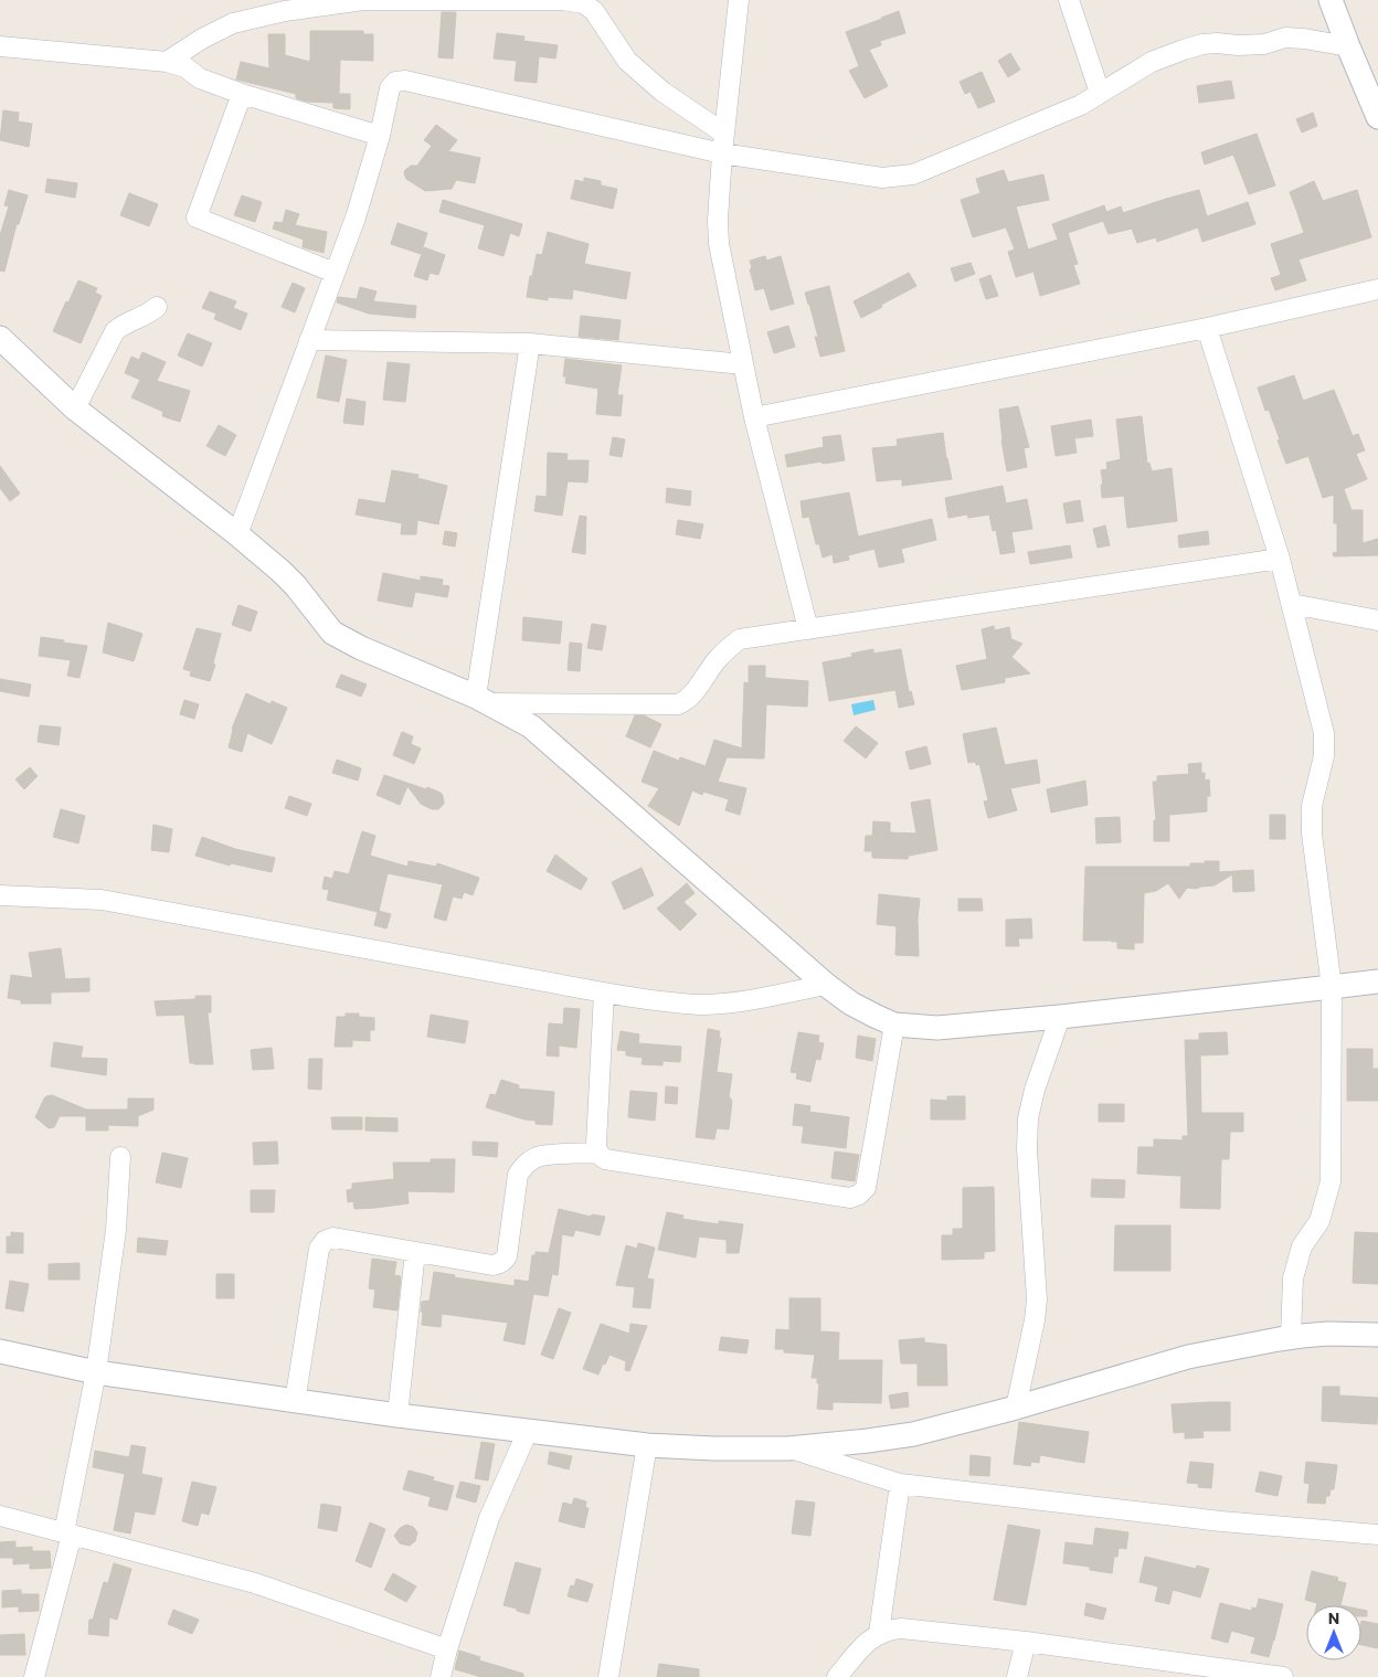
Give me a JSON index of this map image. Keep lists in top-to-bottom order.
{
  "north": "top"
}
